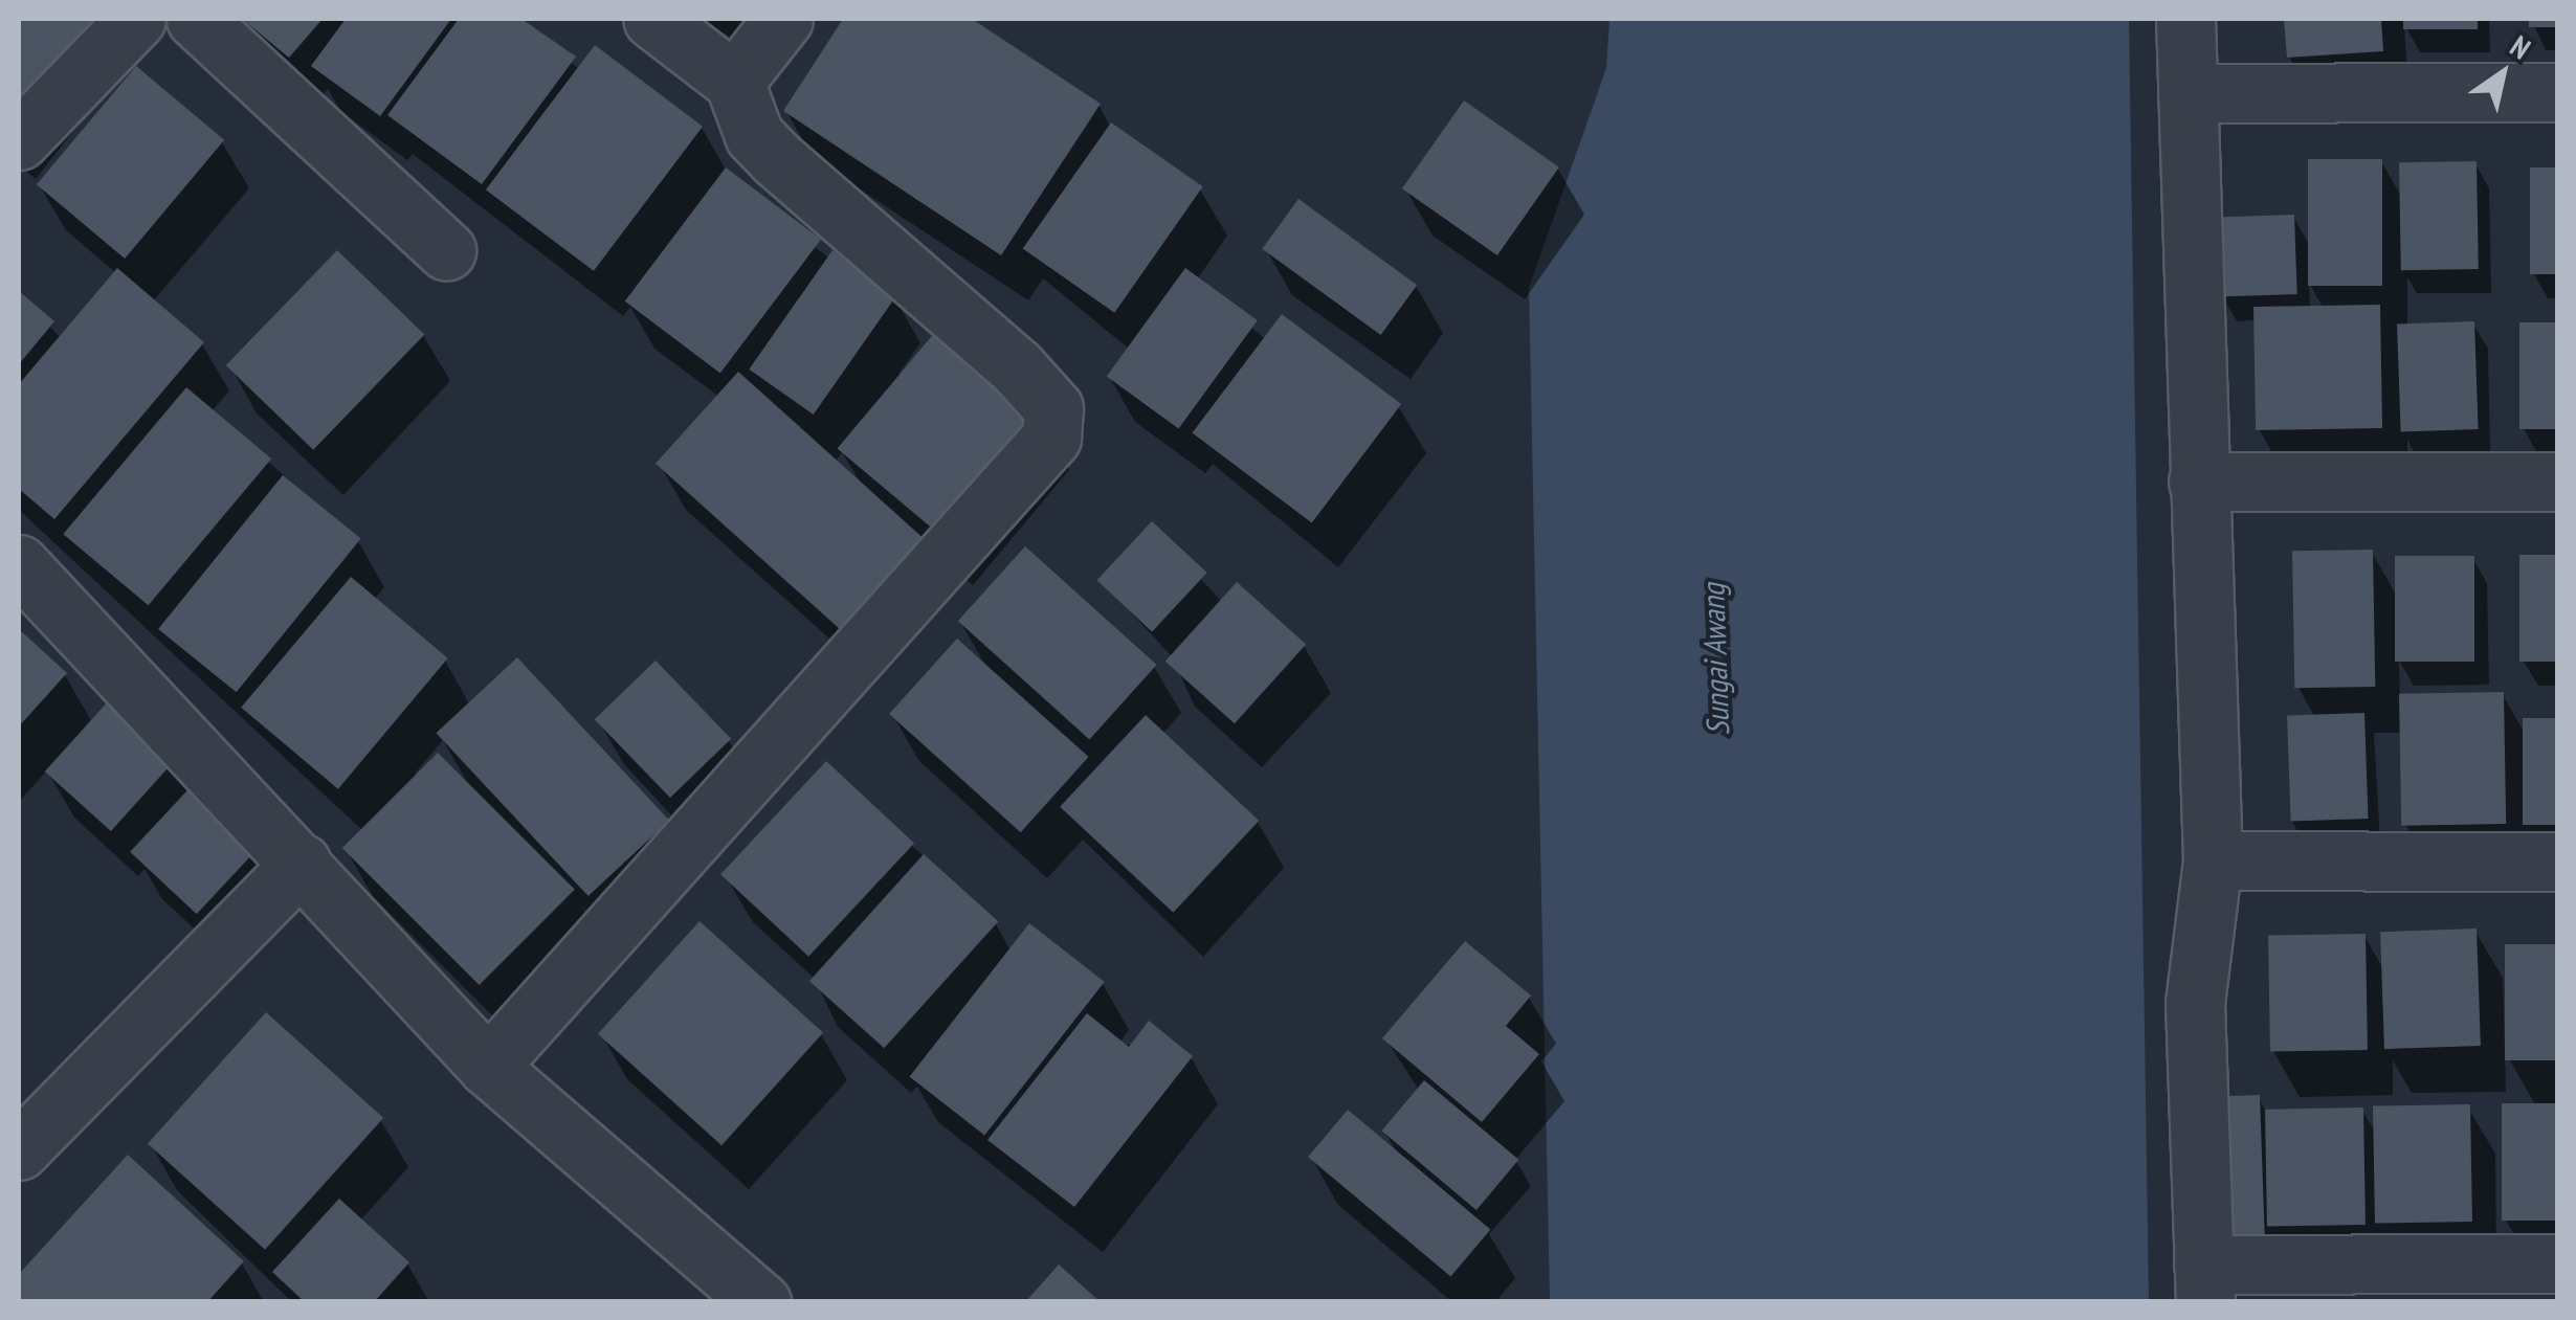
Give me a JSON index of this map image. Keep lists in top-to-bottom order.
{
  "water": ["Sungai Awang"],
  "north": "top right"
}
